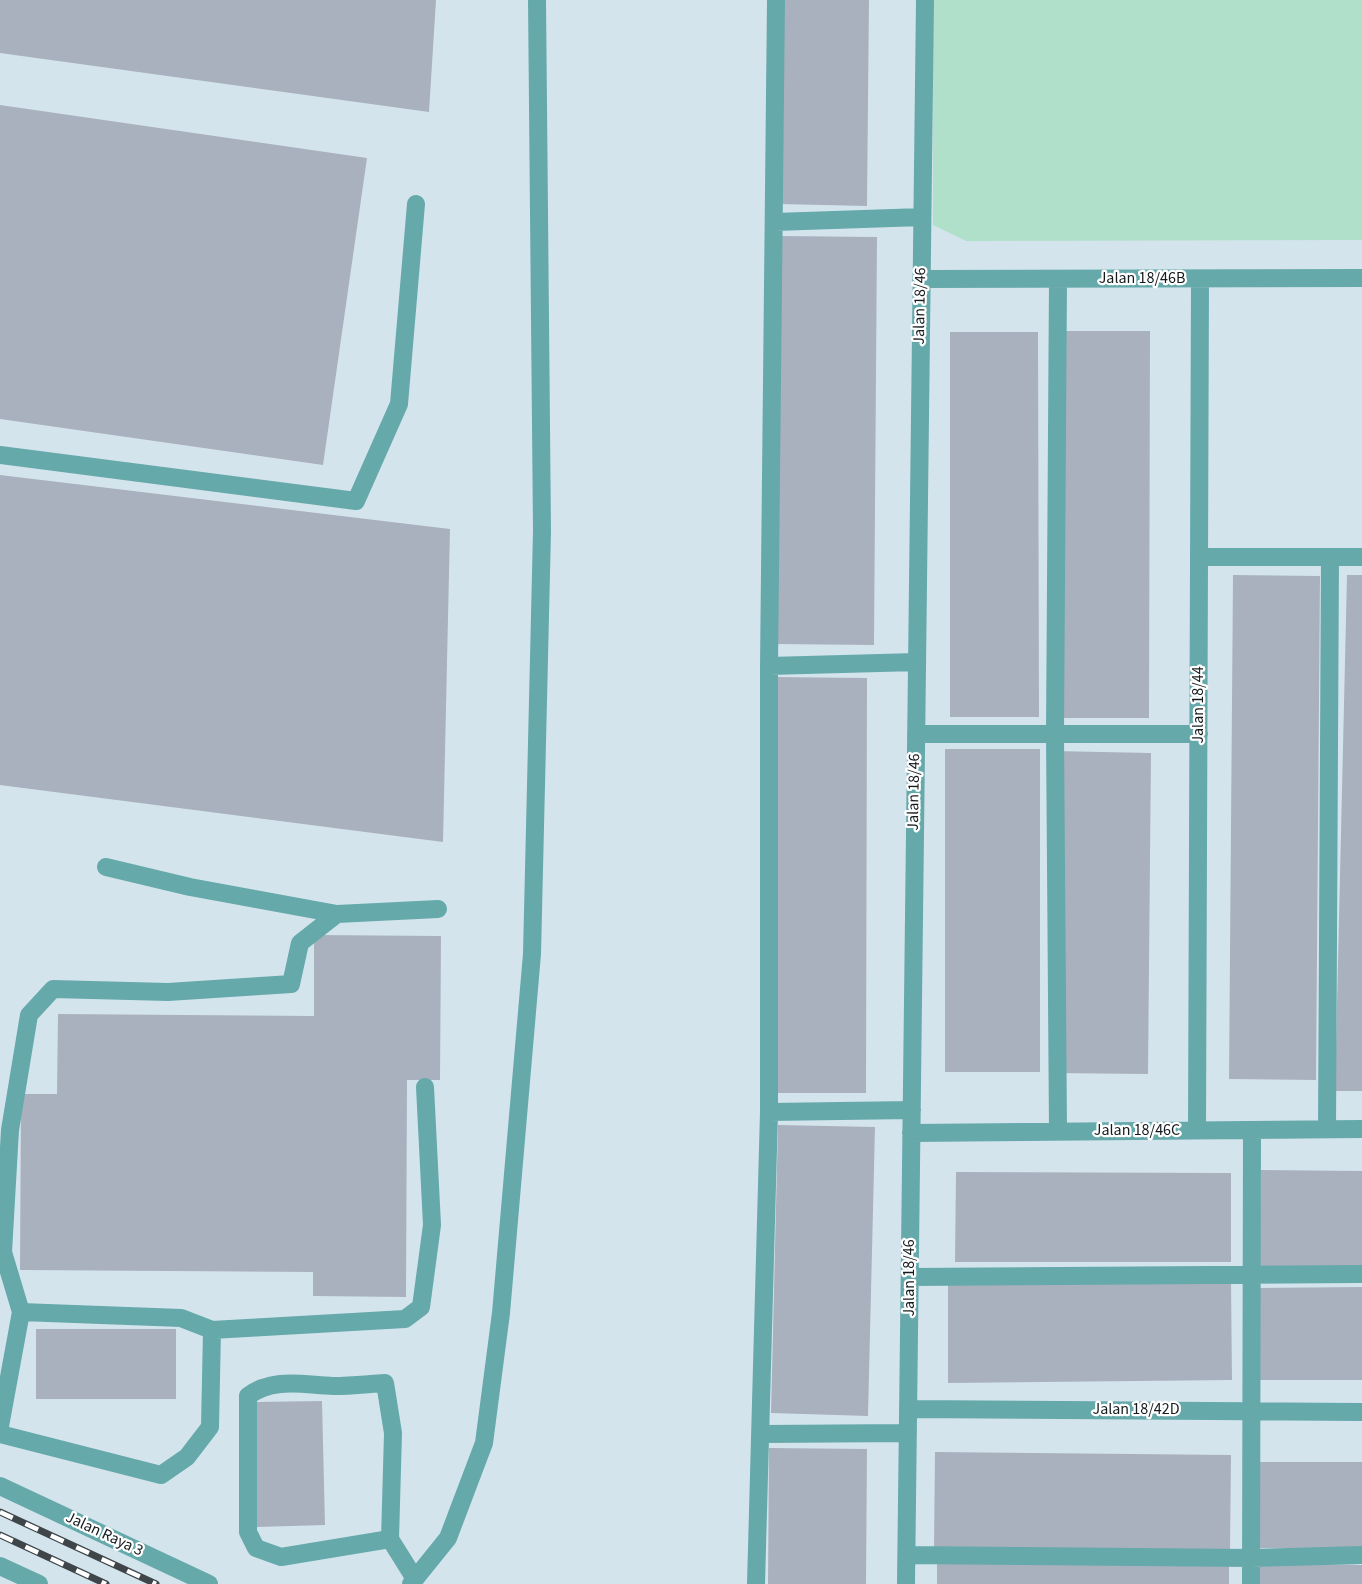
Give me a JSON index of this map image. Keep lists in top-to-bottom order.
{
  "streets": {
    "street": [
      "Jalan 18/46B",
      "Jalan 18/46",
      "Jalan 18/44",
      "Jalan 18/46C",
      "Jalan 18/42D",
      "Jalan Raya 3"
    ]
  },
  "crossings": [
    ["Jalan 18/46B", "Jalan 18/46"],
    ["Jalan 18/46B", "Jalan 18/44"],
    ["Jalan 18/46", "Jalan 18/46C"],
    ["Jalan 18/46", "Jalan 18/42D"],
    ["Jalan 18/44", "Jalan 18/46C"]
  ]
}
